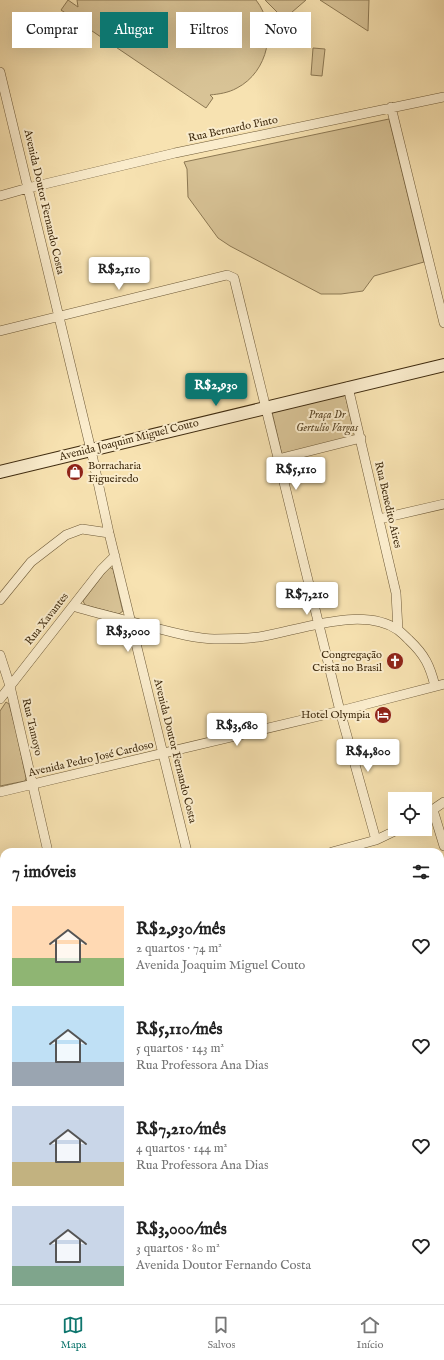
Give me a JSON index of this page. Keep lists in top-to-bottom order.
{
  "streets": {
    "street": [
      "Rua Bernardo Pinto",
      "Avenida Doutor Fernando Costa",
      "Avenida Joaquim Miguel Couto",
      "Rua Benedito Aires",
      "Rua Xavantes",
      "Rua Tamoyo",
      "Avenida Pedro José Cardoso"
    ]
  },
  "crossings": [
    ["Rua Bernardo Pinto", "Avenida Doutor Fernando Costa"],
    ["Avenida Doutor Fernando Costa", "Avenida Joaquim Miguel Couto"],
    ["Avenida Doutor Fernando Costa", "Rua Xavantes"],
    ["Avenida Doutor Fernando Costa", "Avenida Pedro José Cardoso"],
    ["Avenida Joaquim Miguel Couto", "Rua Benedito Aires"],
    ["Rua Xavantes", "Rua Tamoyo"],
    ["Rua Tamoyo", "Avenida Pedro José Cardoso"]
  ],
  "parks": ["Praça Dr Gertulio Vargas"],
  "places": {
    "shop": ["Borracharia Figueiredo"],
    "church": ["Congregação Cristã no Brasil"],
    "hotel": ["Hotel Olympia"]
  },
  "page": {
    "chip": [
      "Comprar",
      "Alugar",
      "Filtros",
      "Novo"
    ],
    "price": [
      "R$2,110",
      "R$2,930",
      "R$5,110",
      "R$7,210",
      "R$3,000",
      "R$3,680",
      "R$4,800"
    ],
    "heading": "7 imóveis",
    "list": [
      {
        "name": "R$2,930/mês",
        "note": "2 quartos · 74 m² · Avenida Joaquim Miguel Couto"
      },
      {
        "name": "R$5,110/mês",
        "note": "5 quartos · 143 m² · Rua Professora Ana Dias"
      },
      {
        "name": "R$7,210/mês",
        "note": "4 quartos · 144 m² · Rua Professora Ana Dias"
      },
      {
        "name": "R$3,000/mês",
        "note": "3 quartos · 80 m² · Avenida Doutor Fernando Costa"
      }
    ],
    "tabs": ["Mapa", "Salvos", "Início"]
  }
}
